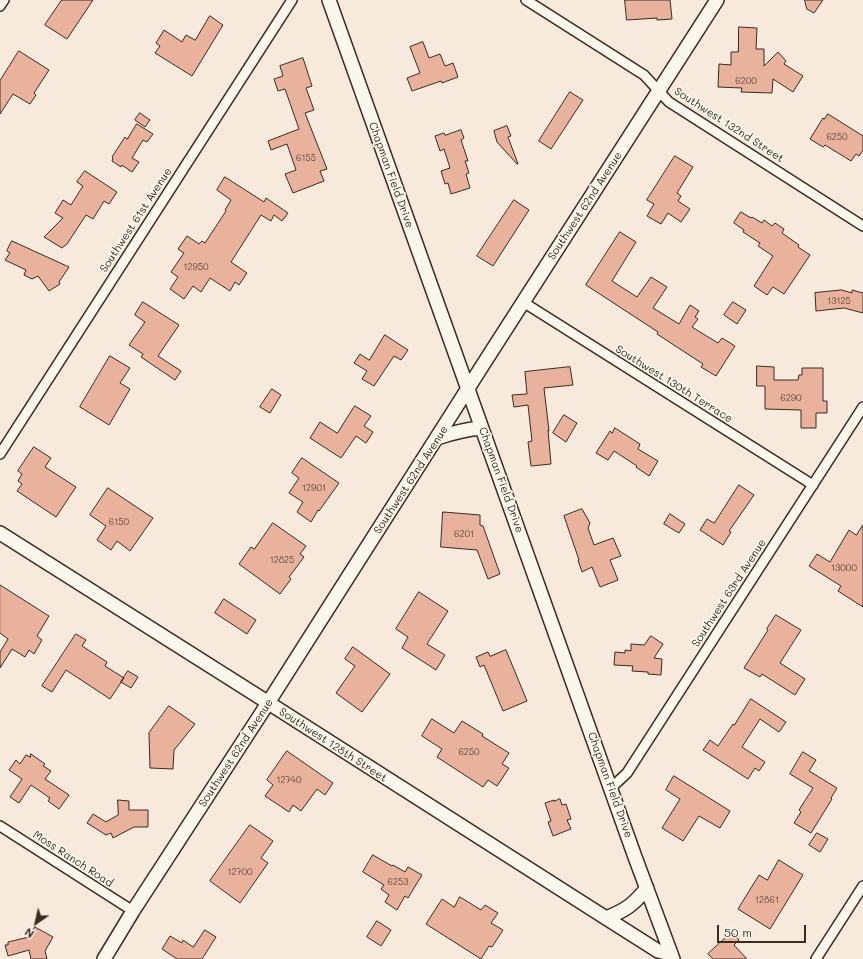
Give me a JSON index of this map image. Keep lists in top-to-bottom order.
{
  "streets": {
    "street": [
      "Southwest 132nd Street",
      "Chapman Field Drive",
      "Southwest 62nd Avenue",
      "Southwest 61st Avenue",
      "Southwest 130th Terrace",
      "Southwest 63rd Avenue",
      "Southwest 128th Street",
      "Moss Ranch Road"
    ]
  },
  "crossings": [
    ["Southwest 132nd Street", "Southwest 62nd Avenue"],
    ["Chapman Field Drive", "Southwest 62nd Avenue"],
    ["Chapman Field Drive", "Southwest 63rd Avenue"],
    ["Chapman Field Drive", "Southwest 128th Street"],
    ["Southwest 62nd Avenue", "Southwest 130th Terrace"],
    ["Southwest 62nd Avenue", "Southwest 128th Street"],
    ["Southwest 62nd Avenue", "Moss Ranch Road"],
    ["Southwest 130th Terrace", "Southwest 63rd Avenue"]
  ],
  "house_numbers": [
    "6200",
    "6250",
    "6155",
    "12950",
    "13125",
    "6290",
    "12901",
    "6150",
    "6201",
    "12825",
    "13000",
    "6250",
    "12740",
    "12700",
    "6253",
    "12861"
  ],
  "scale_bar": "50 m",
  "north": "bottom left"
}
